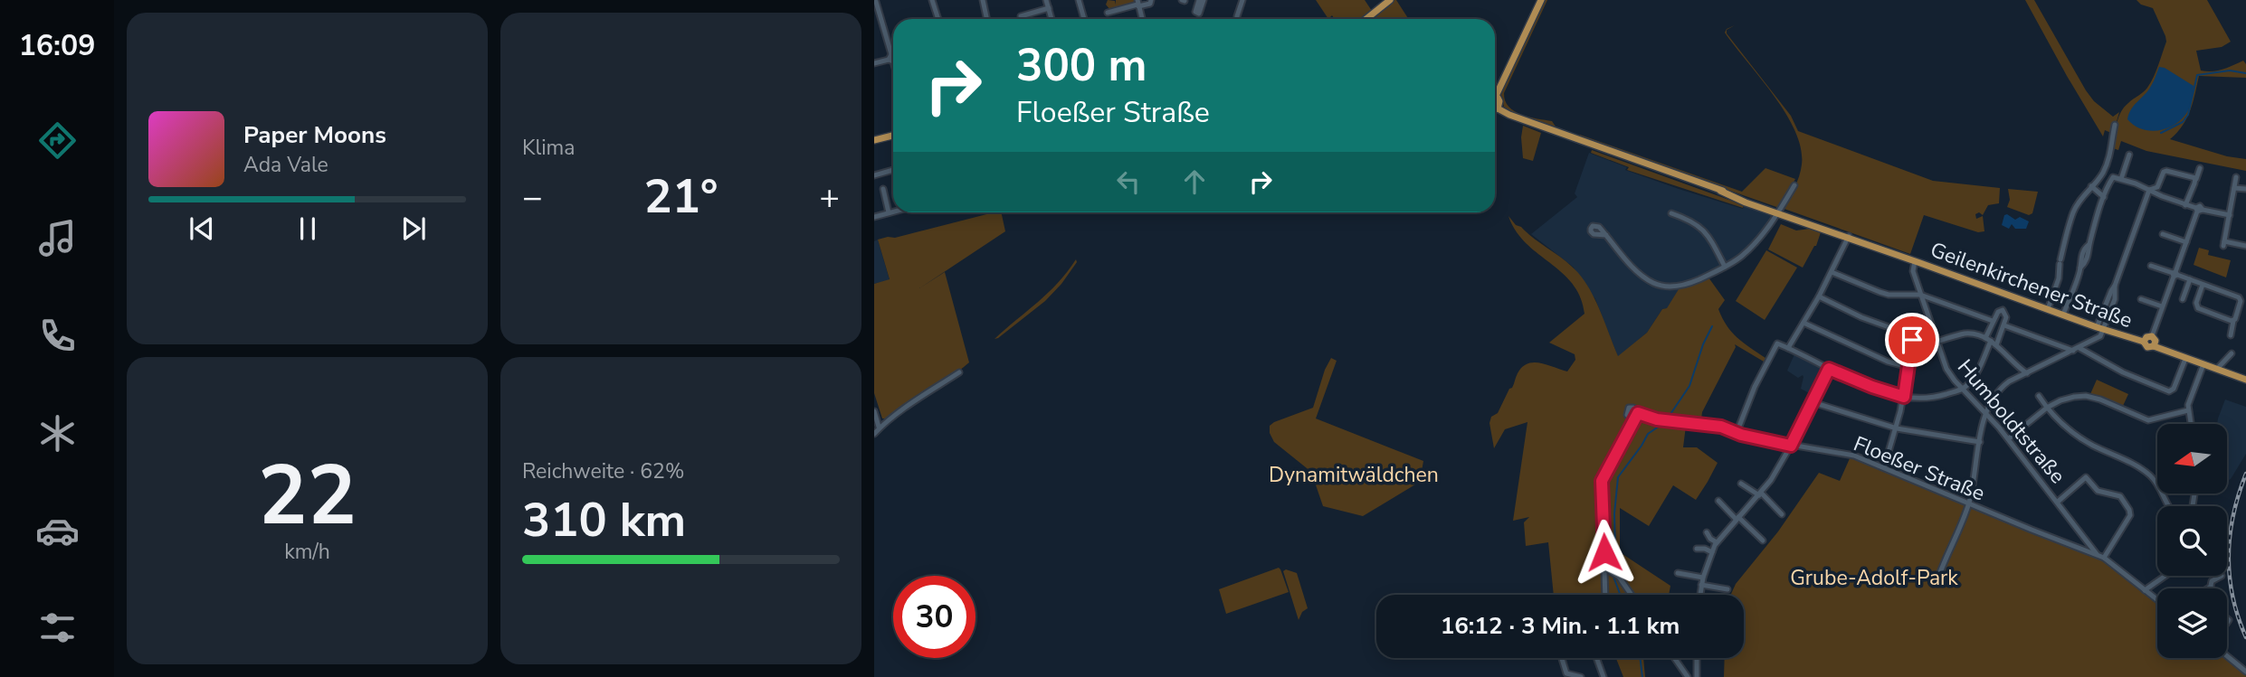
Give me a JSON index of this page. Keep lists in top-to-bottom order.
{
  "streets": {
    "main road": ["Geilenkirchener Straße"],
    "street": ["Humboldtstraße", "Floeßer Straße"]
  },
  "crossings": [
    ["Geilenkirchener Straße", "Humboldtstraße"],
    ["Humboldtstraße", "Floeßer Straße"]
  ],
  "parks": ["Dynamitwäldchen", "Grube-Adolf-Park"],
  "north": "left",
  "page": {
    "tabs": "16:09",
    "tile": [
      "Klima",
      ["22", "km/h"],
      ["Reichweite · 62%", "310 km"]
    ],
    "turn": ["300 m", "Floeßer Straße"],
    "song": ["Paper Moons", "Ada Vale"],
    "heat": ["−", "21°", "+"],
    "limit": "30",
    "trip": "16:12 · 3 Min. · 1.1 km"
  }
}
